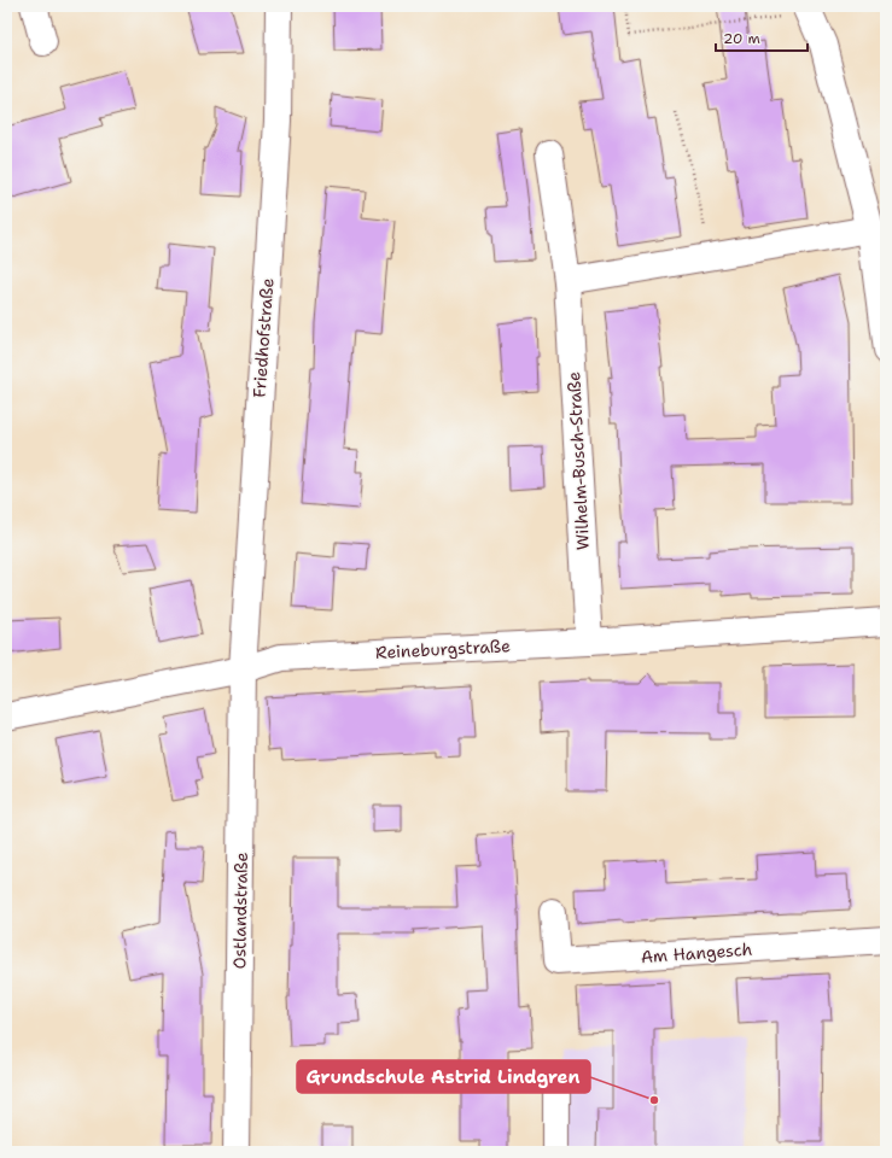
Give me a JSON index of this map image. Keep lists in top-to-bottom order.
{
  "streets": {
    "street": [
      "Friedhofstraße",
      "Wilhelm-Busch-Straße",
      "Reineburgstraße",
      "Ostlandstraße",
      "Am Hangesch"
    ]
  },
  "crossings": [
    ["Friedhofstraße", "Reineburgstraße"],
    ["Friedhofstraße", "Ostlandstraße"],
    ["Wilhelm-Busch-Straße", "Reineburgstraße"],
    ["Reineburgstraße", "Ostlandstraße"]
  ],
  "places": ["Grundschule Astrid Lindgren"],
  "scale_bar": "20 m"
}
